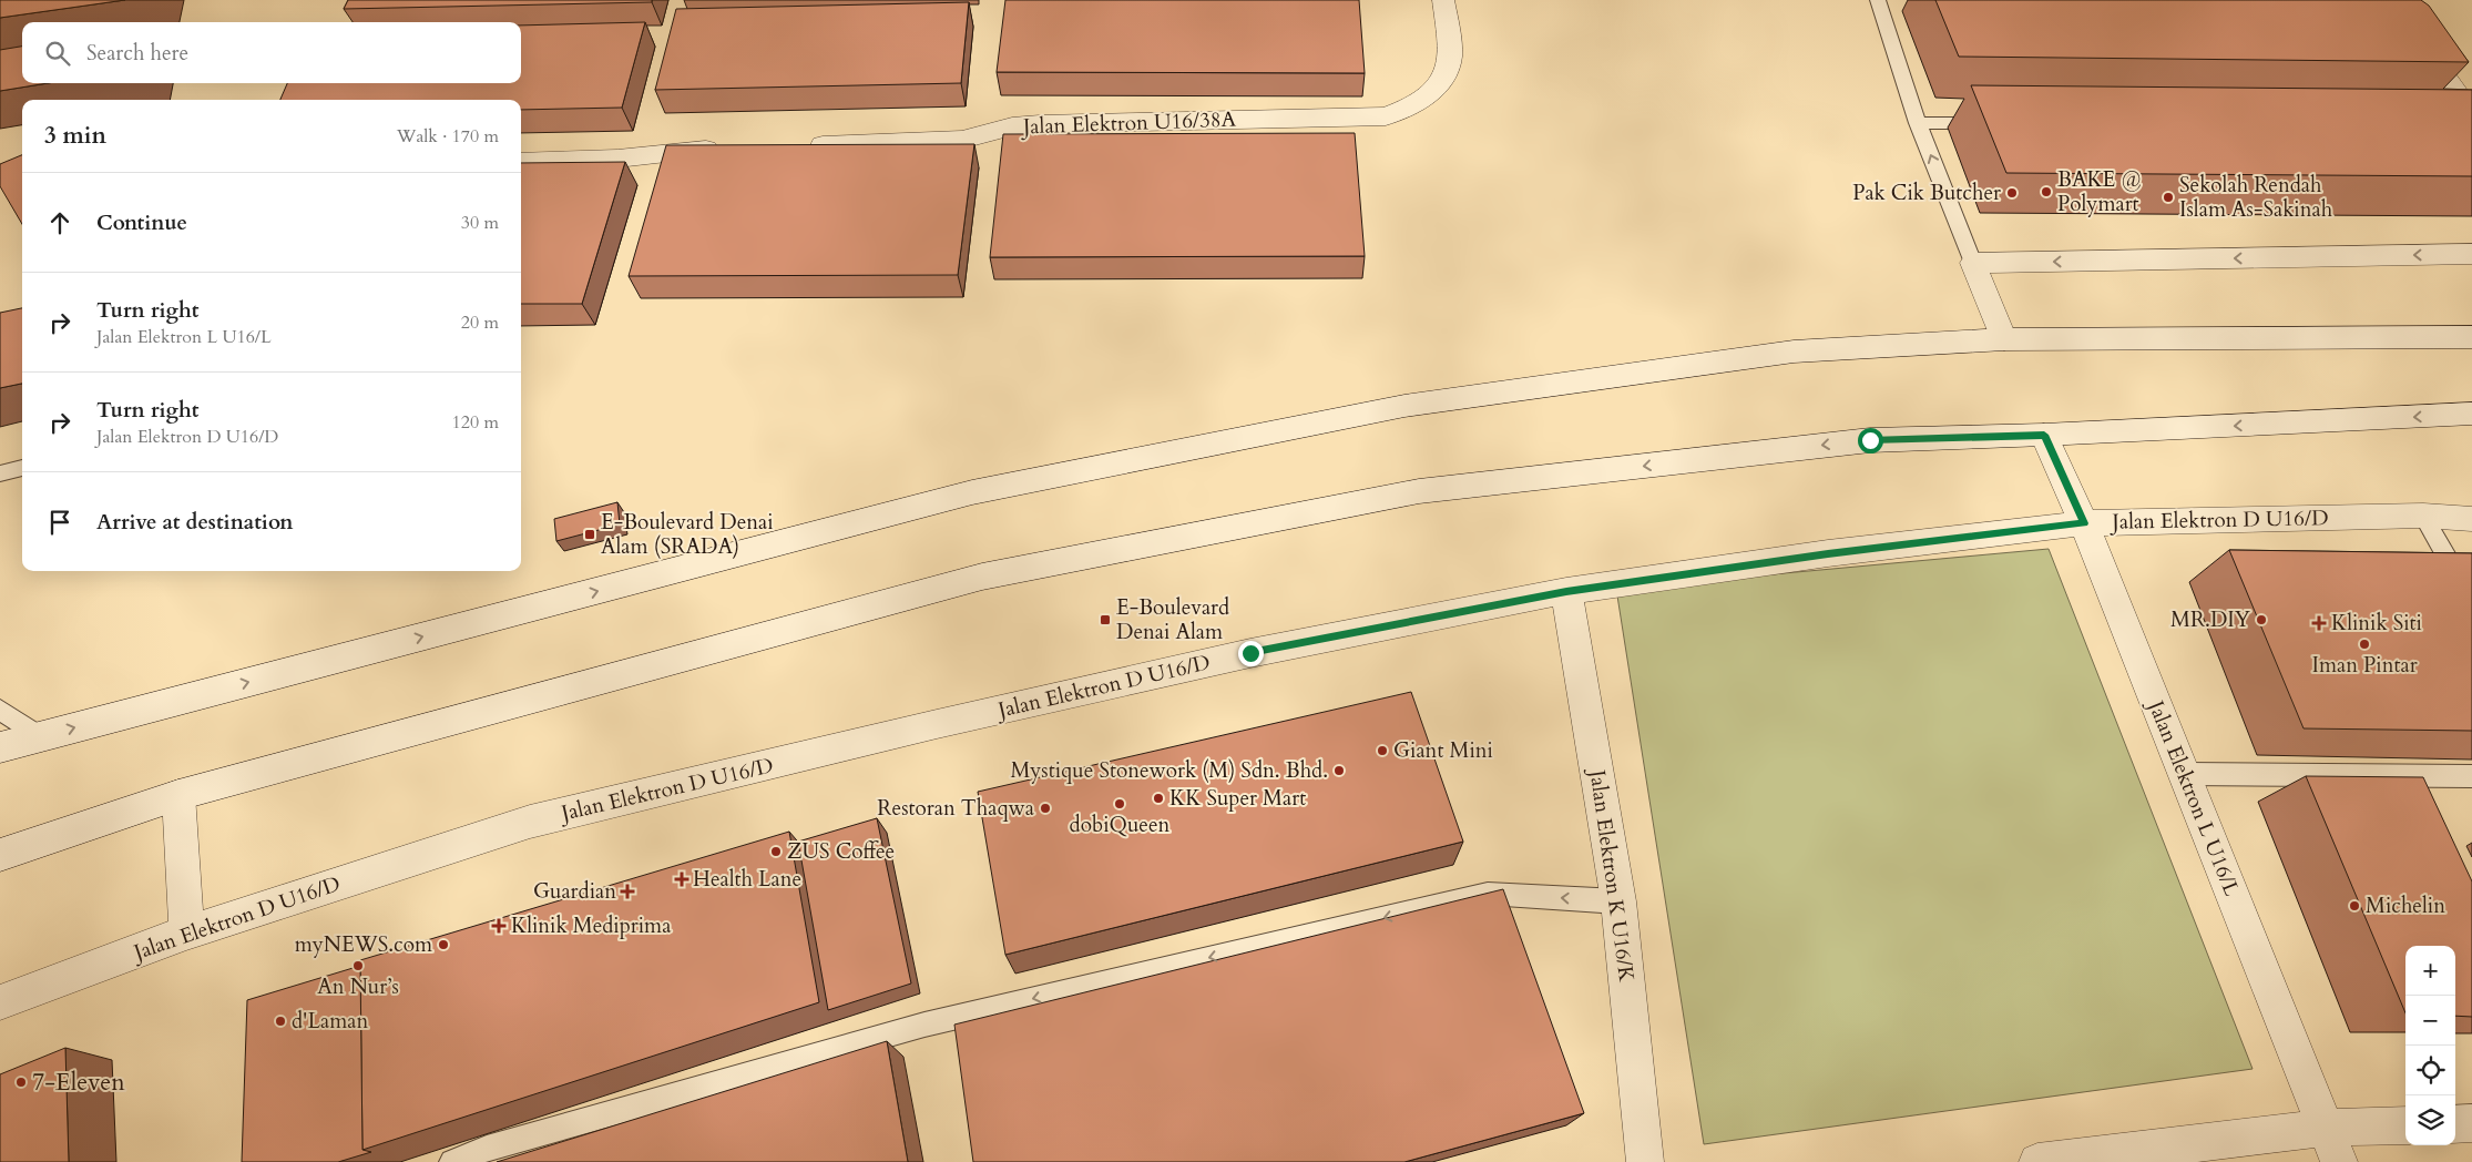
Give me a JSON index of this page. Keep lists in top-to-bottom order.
{
  "streets": {
    "street": [
      "Jalan Elektron U16/38A",
      "Jalan Elektron D U16/D",
      "Jalan Elektron L U16/L",
      "Jalan Elektron K U16/K"
    ]
  },
  "crossings": [
    ["Jalan Elektron D U16/D", "Jalan Elektron L U16/L"],
    ["Jalan Elektron D U16/D", "Jalan Elektron K U16/K"]
  ],
  "places": {
    "other": [
      "BAKE @ Polymart",
      "Pak Cik Butcher",
      "Sekolah Rendah Islam As-Sakinah",
      "MR.DIY",
      "Iman Pintar",
      "Giant Mini",
      "Mystique Stonework (M) Sdn. Bhd.",
      "KK Super Mart",
      "dobiQueen",
      "Restoran Thaqwa",
      "ZUS Coffee",
      "Michelin",
      "myNEWS.com",
      "An Nur’s",
      "d'Laman",
      "7-Eleven"
    ],
    "transit": ["E-Boulevard Denai Alam (SRADA)", "E-Boulevard Denai Alam"],
    "health": [
      "Klinik Siti",
      "Health Lane",
      "Guardian",
      "Klinik Mediprima"
    ]
  },
  "page": {
    "search": "Search here",
    "heading": ["3 min", "Walk · 170 m"],
    "list": [
      ["Continue", "30 m"],
      ["Turn right", "Jalan Elektron L U16/L", "20 m"],
      ["Turn right", "Jalan Elektron D U16/D", "120 m"],
      "Arrive at destination"
    ],
    "map_buttons": ["+", "−"]
  }
}
